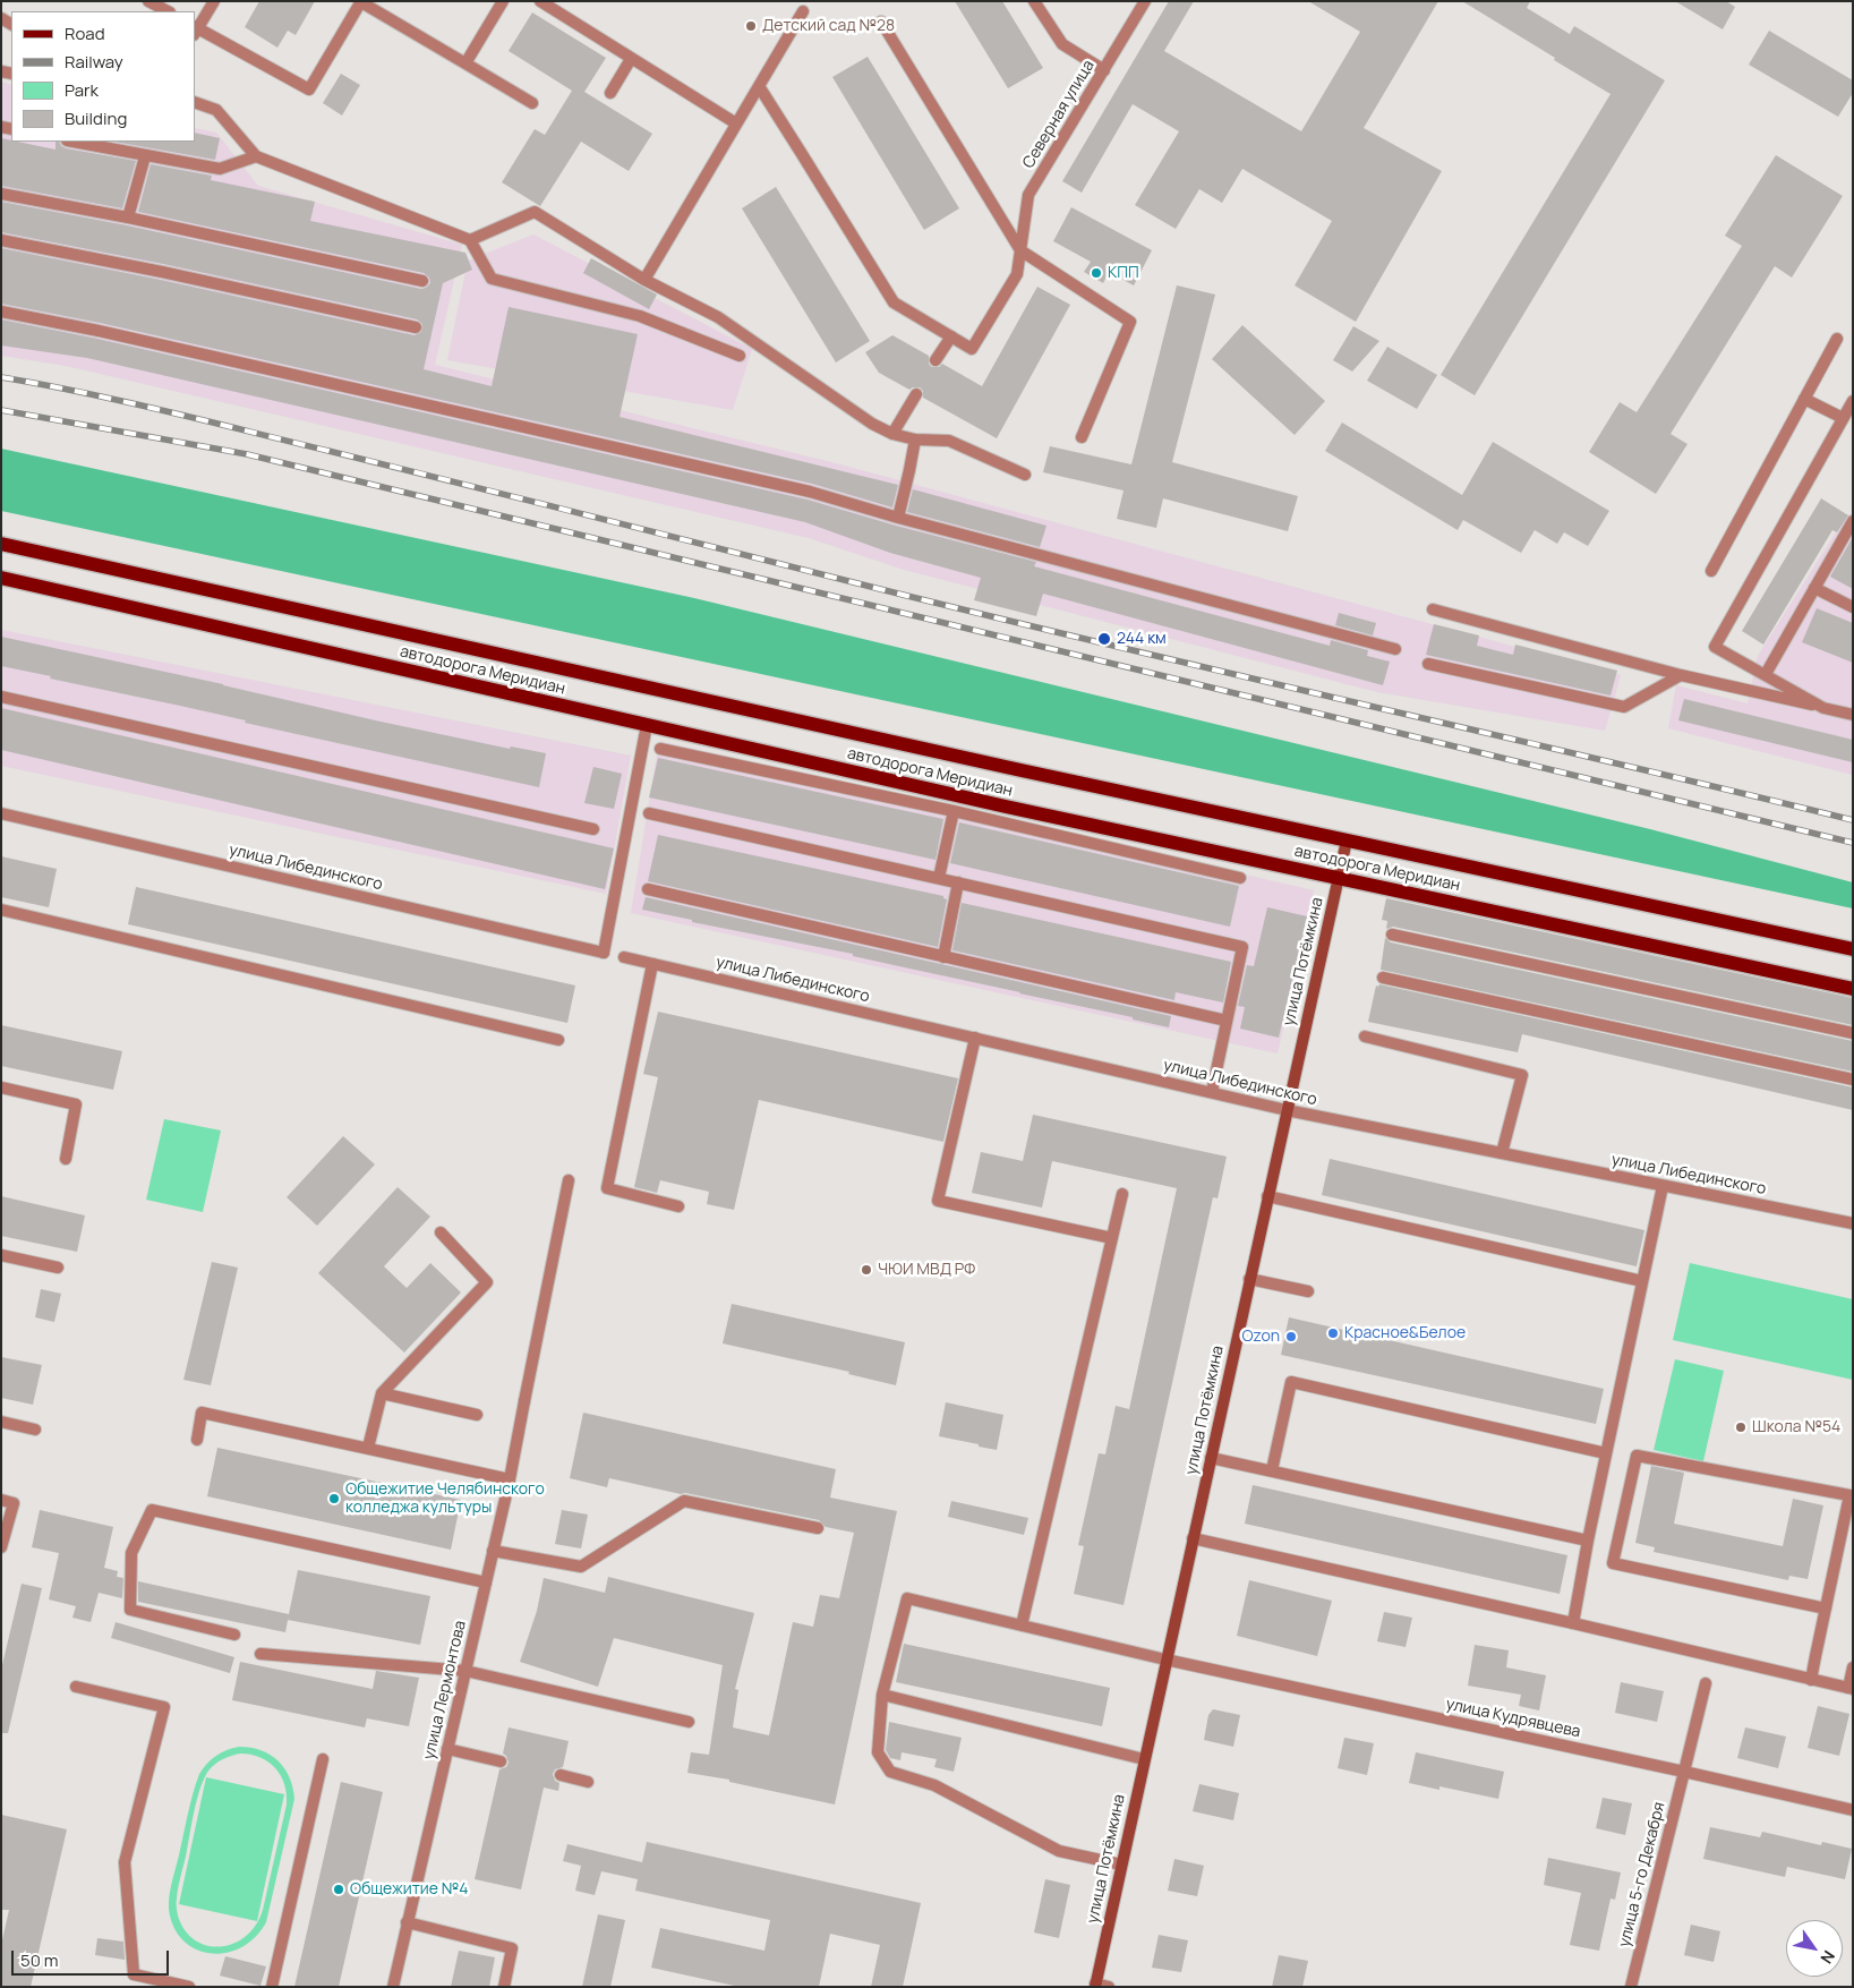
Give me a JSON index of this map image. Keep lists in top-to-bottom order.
{
  "streets": {
    "main road": ["автодорога Меридиан"],
    "street": [
      "Северная улица",
      "улица Либединского",
      "улица Потёмкина",
      "улица Лермонтова",
      "улица Кудрявцева",
      "улица 5-го Декабря"
    ]
  },
  "crossings": [
    ["автодорога Меридиан", "улица Либединского"],
    ["автодорога Меридиан", "улица Потёмкина"],
    ["улица Либединского", "улица Потёмкина"],
    ["улица Потёмкина", "улица Кудрявцева"],
    ["улица Кудрявцева", "улица 5-го Декабря"]
  ],
  "places": [
    "Детский сад №28",
    "КПП",
    "244 км",
    "ЧЮИ МВД РФ",
    "Красное&Белое",
    "Ozon",
    "Школа №54",
    "Общежитие Челябинского колледжа культуры",
    "Общежитие №4"
  ],
  "legend": [
    "Road",
    "Railway",
    "Park",
    "Building"
  ],
  "scale_bar": "50 m",
  "north": "bottom right"
}
